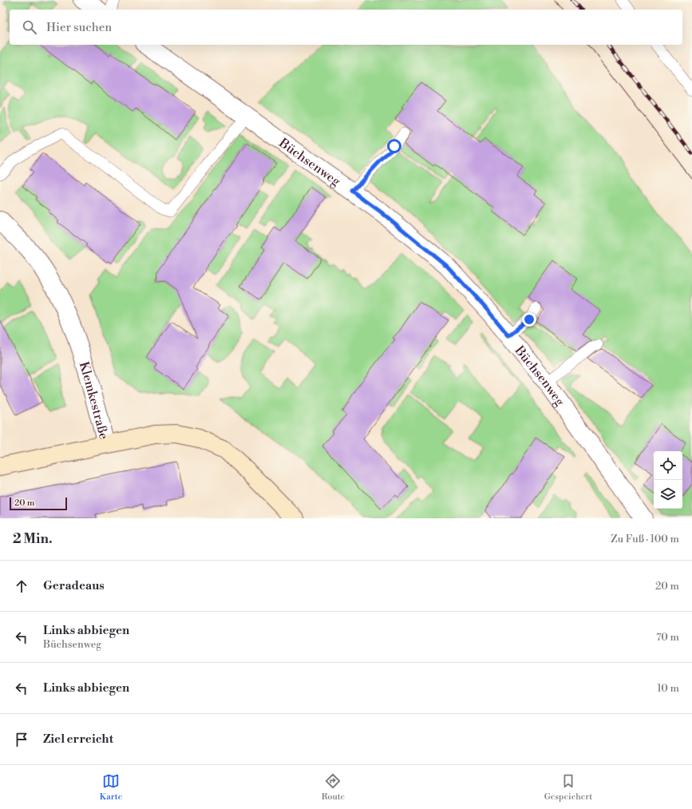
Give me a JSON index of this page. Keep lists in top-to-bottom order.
{
  "streets": {
    "street": ["Büchsenweg", "Klemkestraße"]
  },
  "scale_bar": "20 m",
  "page": {
    "search": "Hier suchen",
    "scale": "20 m",
    "heading": ["2 Min.", "Zu Fuß · 100 m"],
    "list": [
      ["Geradeaus", "20 m"],
      ["Links abbiegen", "Büchsenweg", "70 m"],
      ["Links abbiegen", "10 m"],
      "Ziel erreicht"
    ],
    "nav": ["Karte", "Route", "Gespeichert"]
  }
}
